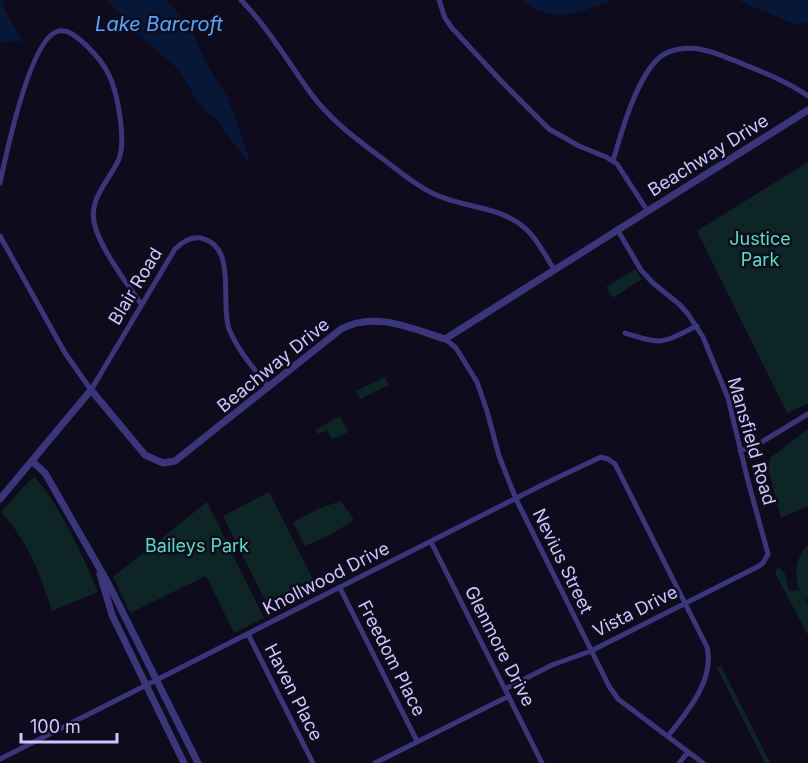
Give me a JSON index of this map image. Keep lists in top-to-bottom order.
{
  "streets": {
    "street": [
      "Beachway Drive",
      "Blair Road",
      "Mansfield Road",
      "Nevius Street",
      "Knollwood Drive",
      "Vista Drive",
      "Glenmore Drive",
      "Freedom Place",
      "Haven Place"
    ]
  },
  "crossings": [
    ["Beachway Drive", "Blair Road"],
    ["Beachway Drive", "Mansfield Road"],
    ["Beachway Drive", "Nevius Street"],
    ["Mansfield Road", "Vista Drive"],
    ["Nevius Street", "Knollwood Drive"],
    ["Nevius Street", "Vista Drive"],
    ["Knollwood Drive", "Vista Drive"],
    ["Knollwood Drive", "Glenmore Drive"],
    ["Knollwood Drive", "Freedom Place"],
    ["Knollwood Drive", "Haven Place"],
    ["Vista Drive", "Glenmore Drive"]
  ],
  "water": ["Lake Barcroft"],
  "parks": ["Justice Park", "Baileys Park"],
  "scale_bar": "100 m"
}
